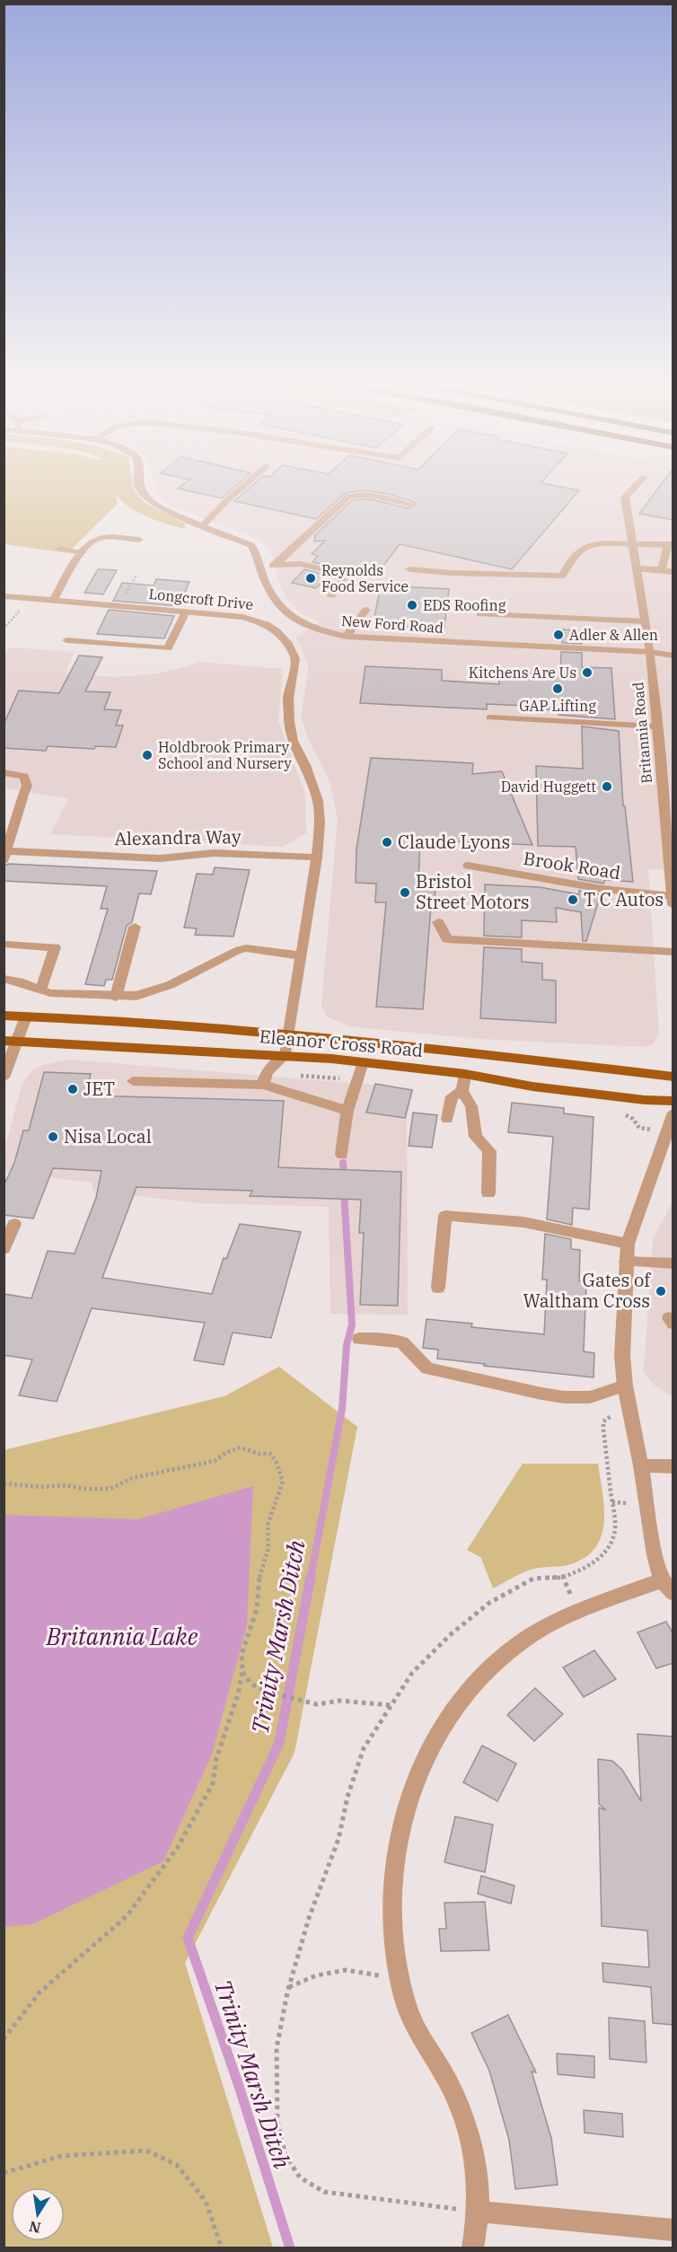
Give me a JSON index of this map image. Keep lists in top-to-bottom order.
{
  "streets": {
    "main road": ["Eleanor Cross Road"],
    "street": [
      "Longcroft Drive",
      "New Ford Road",
      "Britannia Road",
      "Alexandra Way",
      "Brook Road"
    ]
  },
  "crossings": [
    ["Longcroft Drive", "Alexandra Way"],
    ["Longcroft Drive", "Eleanor Cross Road"],
    ["New Ford Road", "Britannia Road"],
    ["Britannia Road", "Brook Road"]
  ],
  "water": ["Britannia Lake", "Trinity Marsh Ditch"],
  "places": [
    "Reynolds Food Service",
    "EDS Roofing",
    "Adler & Allen",
    "Kitchens Are Us",
    "GAP Lifting",
    "Holdbrook Primary School and Nursery",
    "David Huggett",
    "Claude Lyons",
    "Bristol Street Motors",
    "T C Autos",
    "JET",
    "Nisa Local",
    "Gates of Waltham Cross"
  ],
  "north": "bottom"
}
